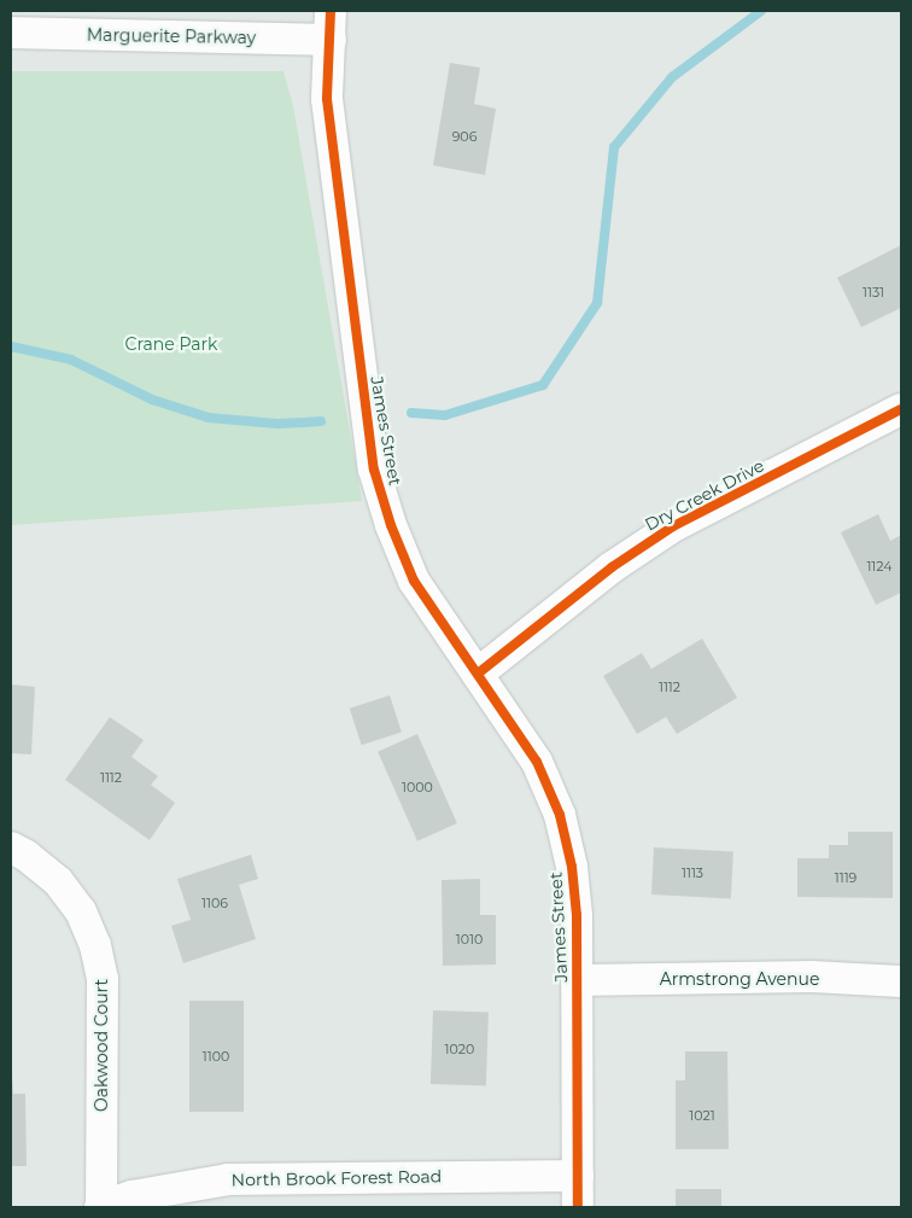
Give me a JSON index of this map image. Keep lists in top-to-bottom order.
{
  "streets": {
    "street": [
      "Marguerite Parkway",
      "James Street",
      "Dry Creek Drive",
      "Armstrong Avenue",
      "Oakwood Court",
      "North Brook Forest Road"
    ]
  },
  "crossings": [
    ["Marguerite Parkway", "James Street"],
    ["James Street", "Dry Creek Drive"],
    ["James Street", "Armstrong Avenue"],
    ["James Street", "North Brook Forest Road"],
    ["Oakwood Court", "North Brook Forest Road"]
  ],
  "parks": ["Crane Park"],
  "house_numbers": [
    "906",
    "1131",
    "1124",
    "1112",
    "1112",
    "1000",
    "1113",
    "1119",
    "1106",
    "1010",
    "1020",
    "1100",
    "1021"
  ]
}
